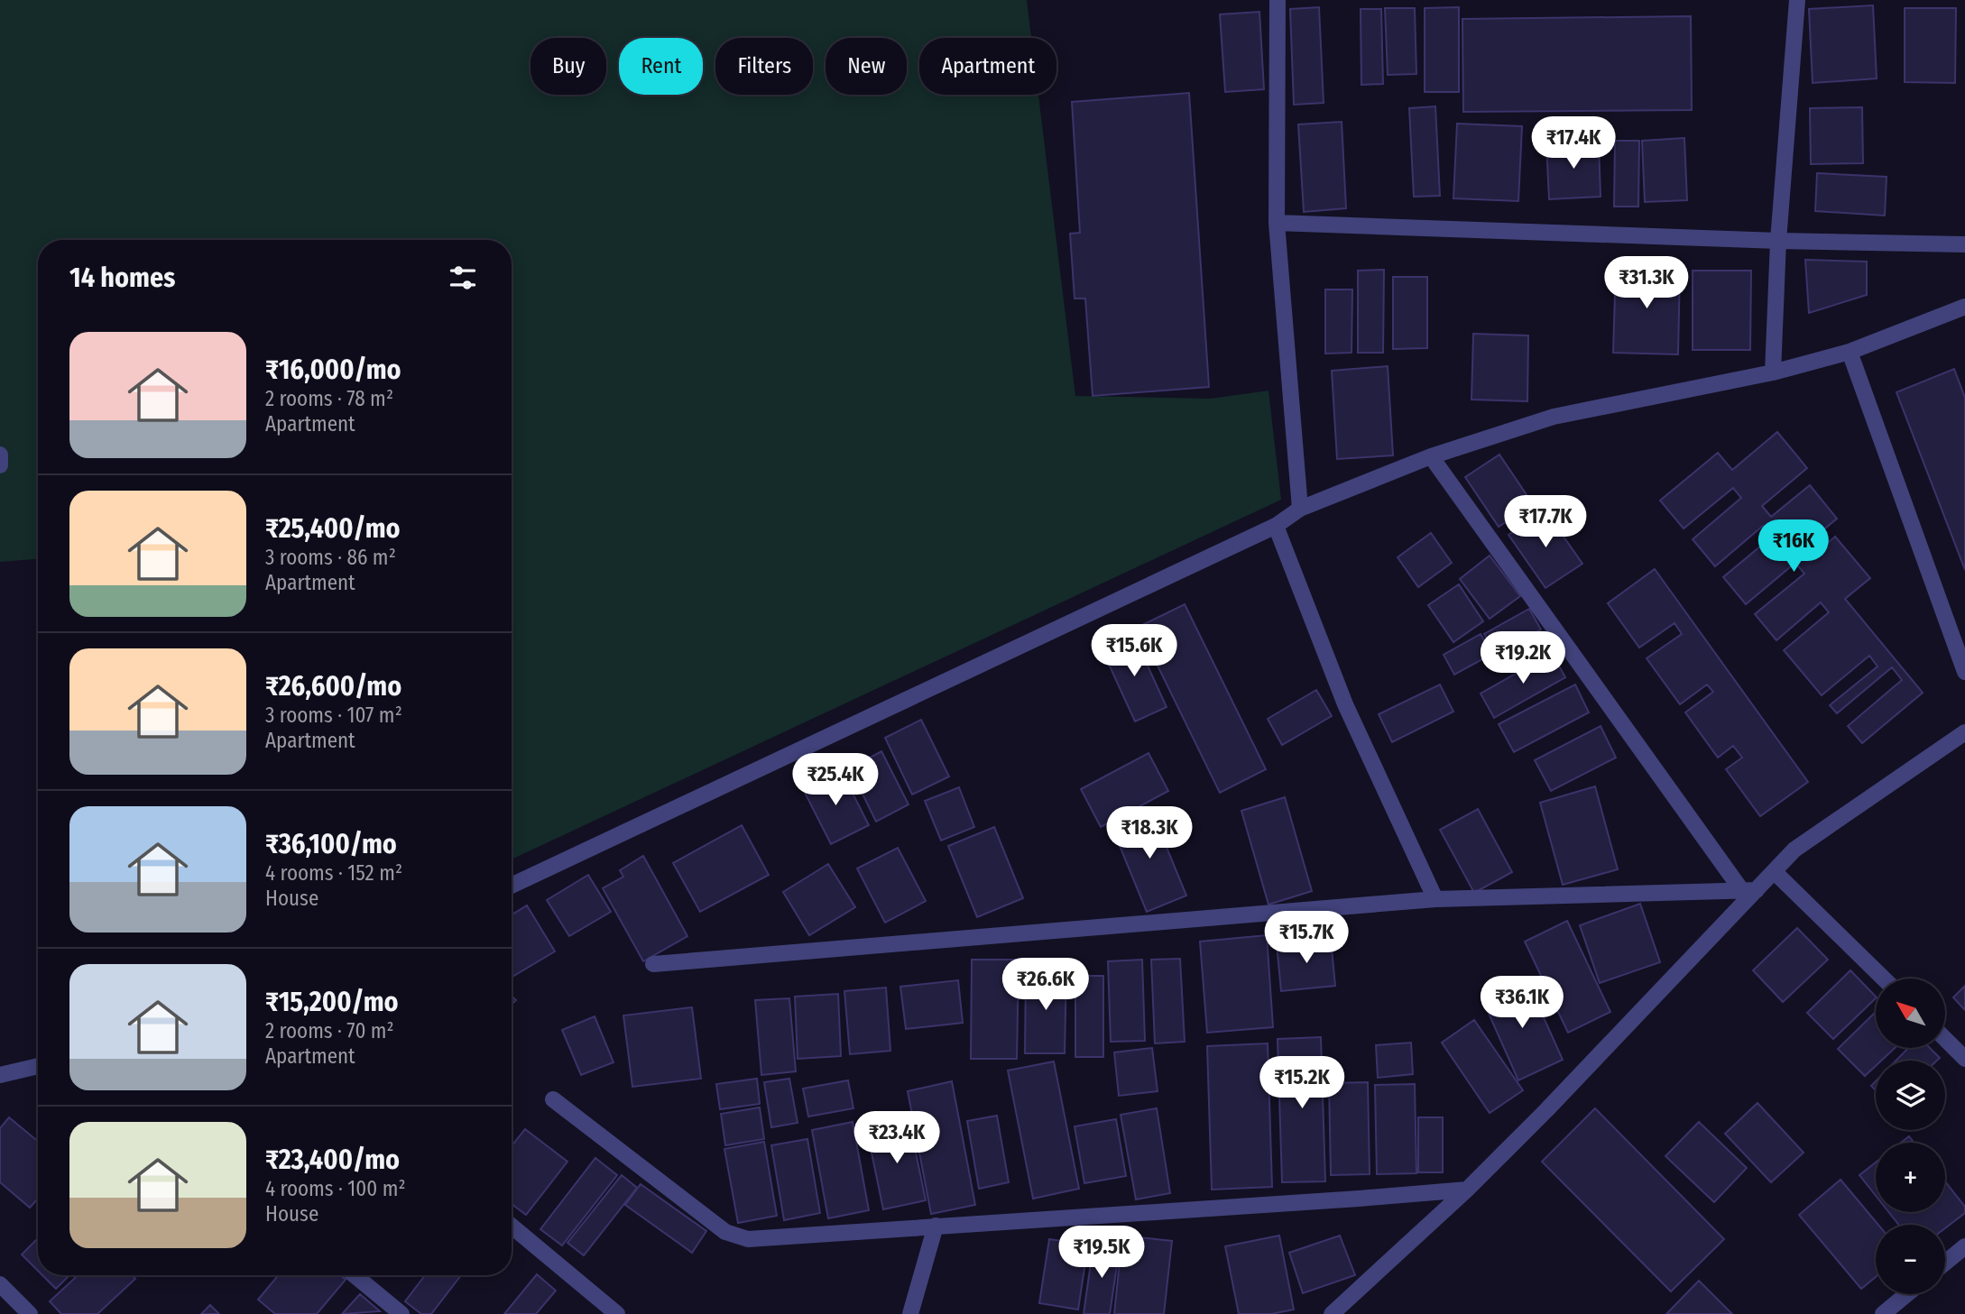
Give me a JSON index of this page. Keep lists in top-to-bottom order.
{
  "north": "top left",
  "page": {
    "chip": [
      "Buy",
      "Rent",
      "Filters",
      "New",
      "Apartment"
    ],
    "price": [
      "₹17.4K",
      "₹31.3K",
      "₹17.7K",
      "₹16K",
      "₹15.6K",
      "₹19.2K",
      "₹25.4K",
      "₹18.3K",
      "₹15.7K",
      "₹26.6K",
      "₹36.1K",
      "₹15.2K",
      "₹23.4K",
      "₹19.5K"
    ],
    "heading": "14 homes",
    "list": [
      {
        "name": "₹16,000/mo",
        "note": "2 rooms · 78 m² · Apartment"
      },
      {
        "name": "₹25,400/mo",
        "note": "3 rooms · 86 m² · Apartment"
      },
      {
        "name": "₹26,600/mo",
        "note": "3 rooms · 107 m² · Apartment"
      },
      {
        "name": "₹36,100/mo",
        "note": "4 rooms · 152 m² · House"
      },
      {
        "name": "₹15,200/mo",
        "note": "2 rooms · 70 m² · Apartment"
      },
      {
        "name": "₹23,400/mo",
        "note": "4 rooms · 100 m² · House"
      }
    ],
    "map_buttons": ["+", "−"]
  }
}
